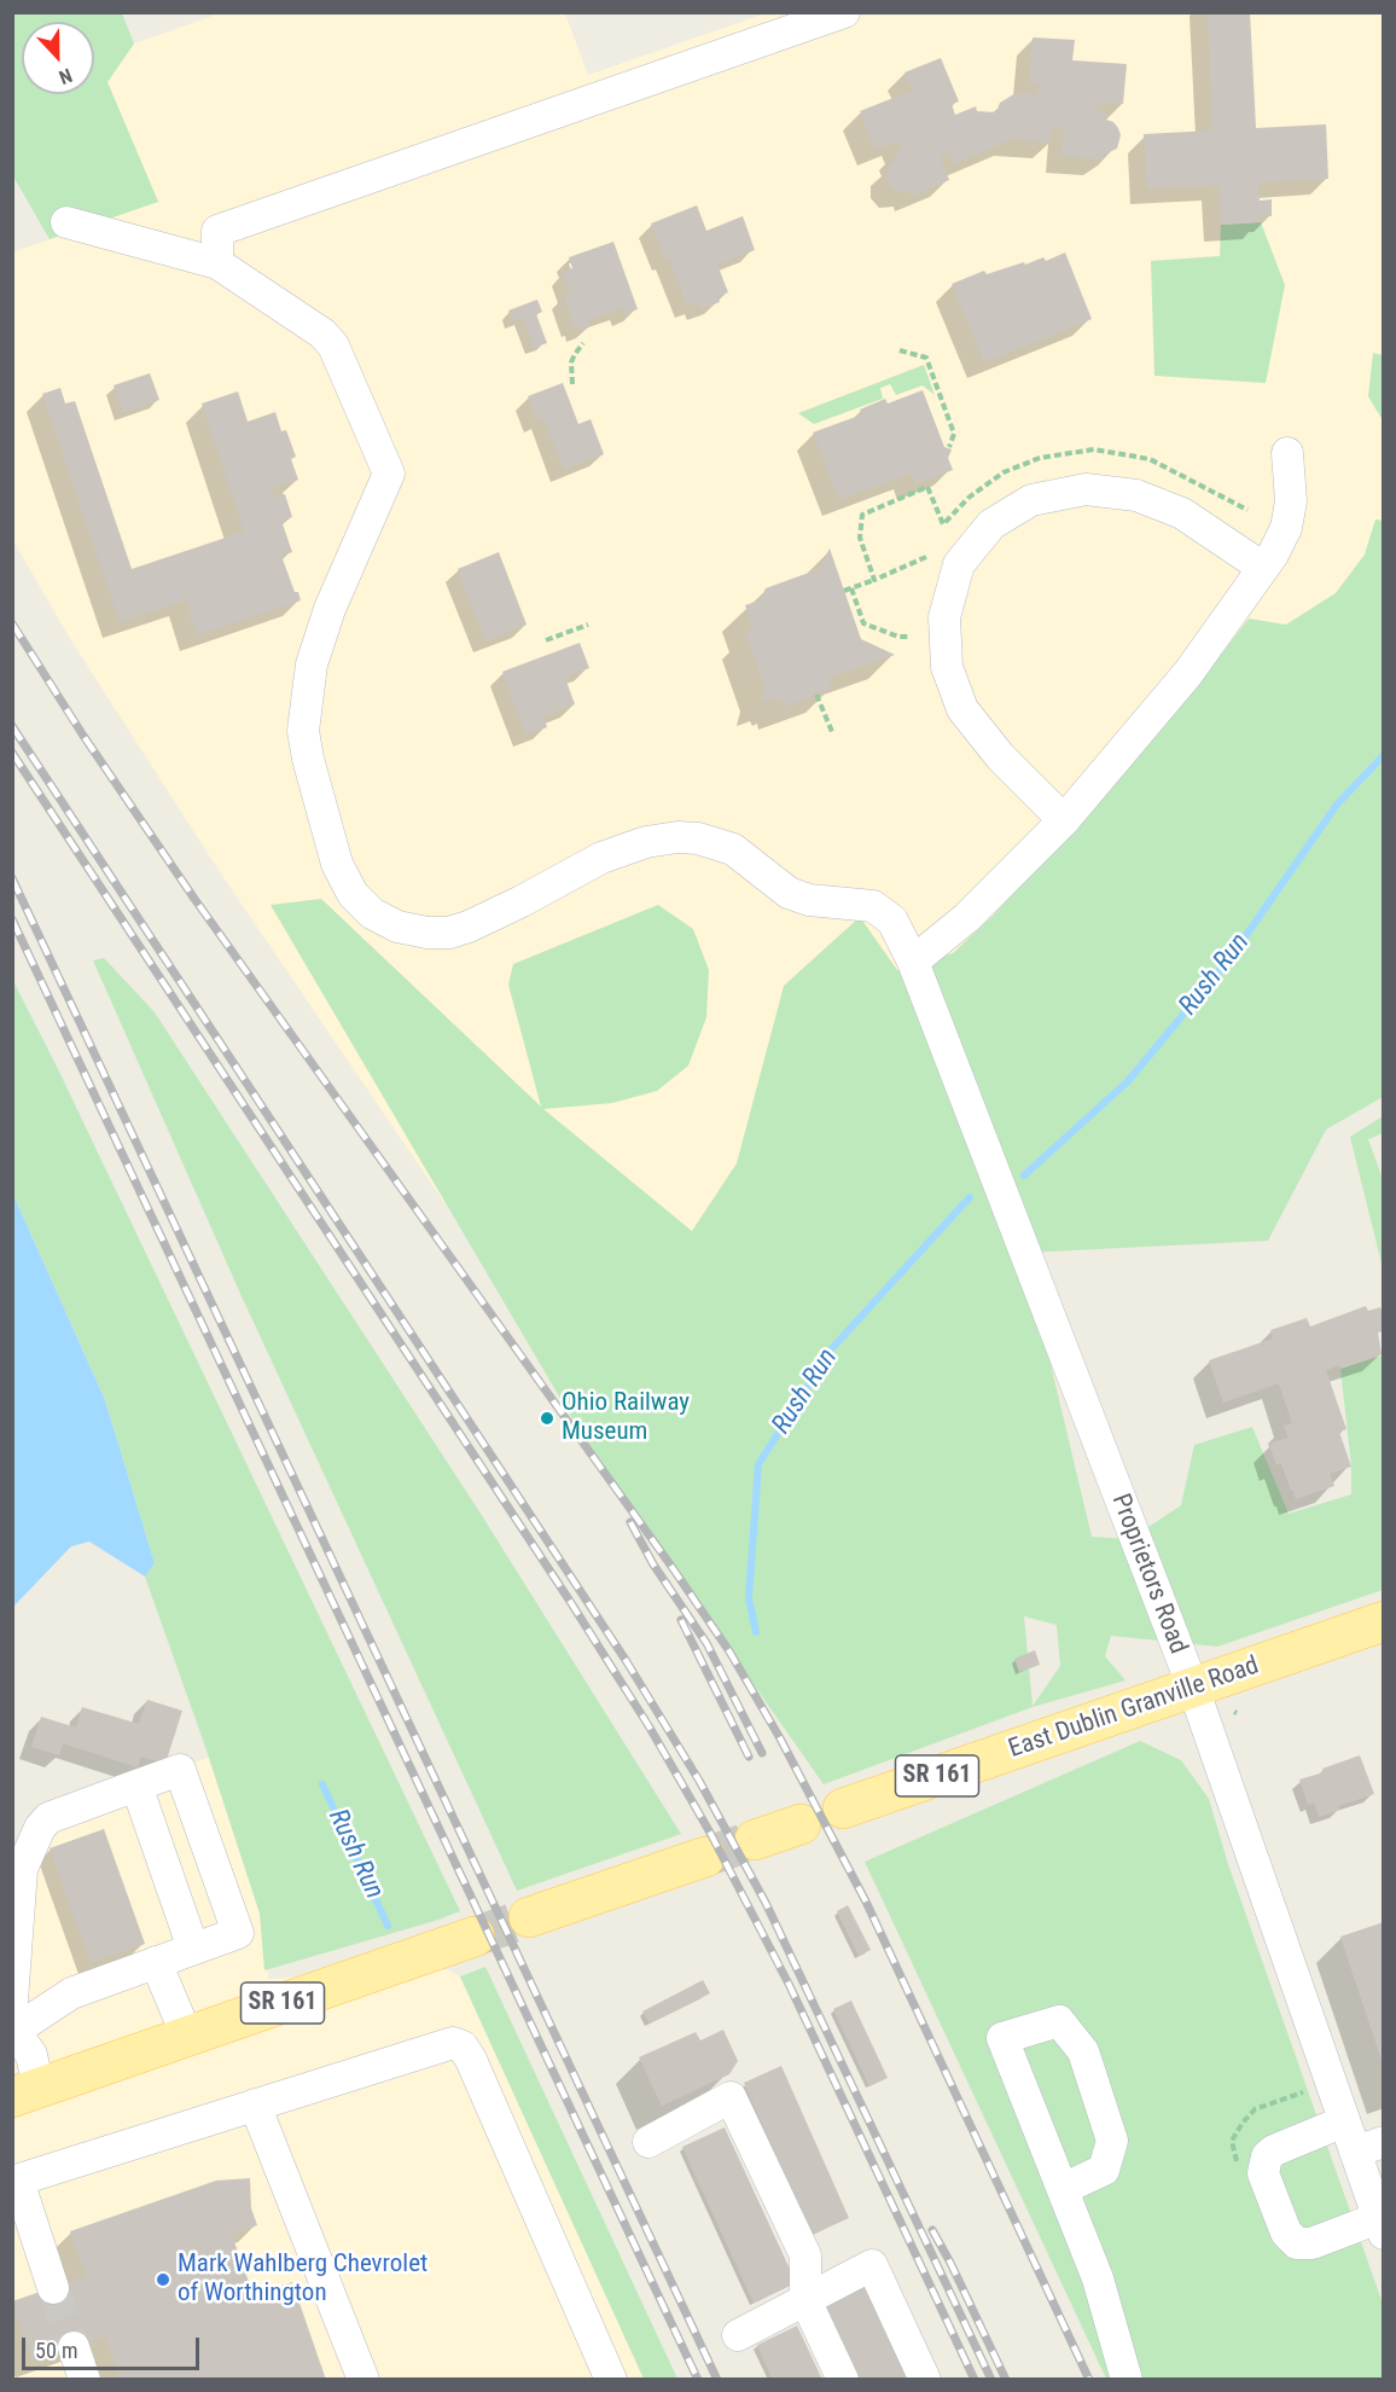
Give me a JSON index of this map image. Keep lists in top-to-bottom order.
{
  "streets": {
    "main road": ["East Dublin Granville Road", "SR 161"],
    "street": ["Proprietors Road"]
  },
  "crossings": [
    ["Proprietors Road", "East Dublin Granville Road"]
  ],
  "water": ["Rush Run"],
  "places": ["Ohio Railway Museum", "Mark Wahlberg Chevrolet of Worthington"],
  "scale_bar": "50 m",
  "north": "bottom"
}
